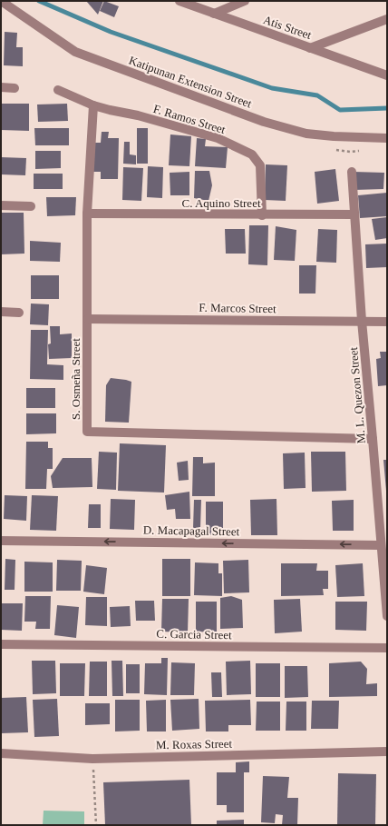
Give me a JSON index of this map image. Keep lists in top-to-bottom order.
{
  "streets": {
    "street": [
      "Atis Street",
      "Katipunan Extension Street",
      "F. Ramos Street",
      "C. Aquino Street",
      "F. Marcos Street",
      "S. Osmeña Street",
      "M. L. Quezon Street",
      "D. Macapagal Street",
      "C. Garcia Street",
      "M. Roxas Street"
    ]
  },
  "crossings": [
    ["F. Ramos Street", "C. Aquino Street"],
    ["F. Ramos Street", "S. Osmeña Street"],
    ["C. Aquino Street", "S. Osmeña Street"],
    ["C. Aquino Street", "M. L. Quezon Street"],
    ["F. Marcos Street", "S. Osmeña Street"],
    ["F. Marcos Street", "M. L. Quezon Street"],
    ["S. Osmeña Street", "M. L. Quezon Street"],
    ["M. L. Quezon Street", "D. Macapagal Street"]
  ],
  "one_way": ["D. Macapagal Street"]
}
